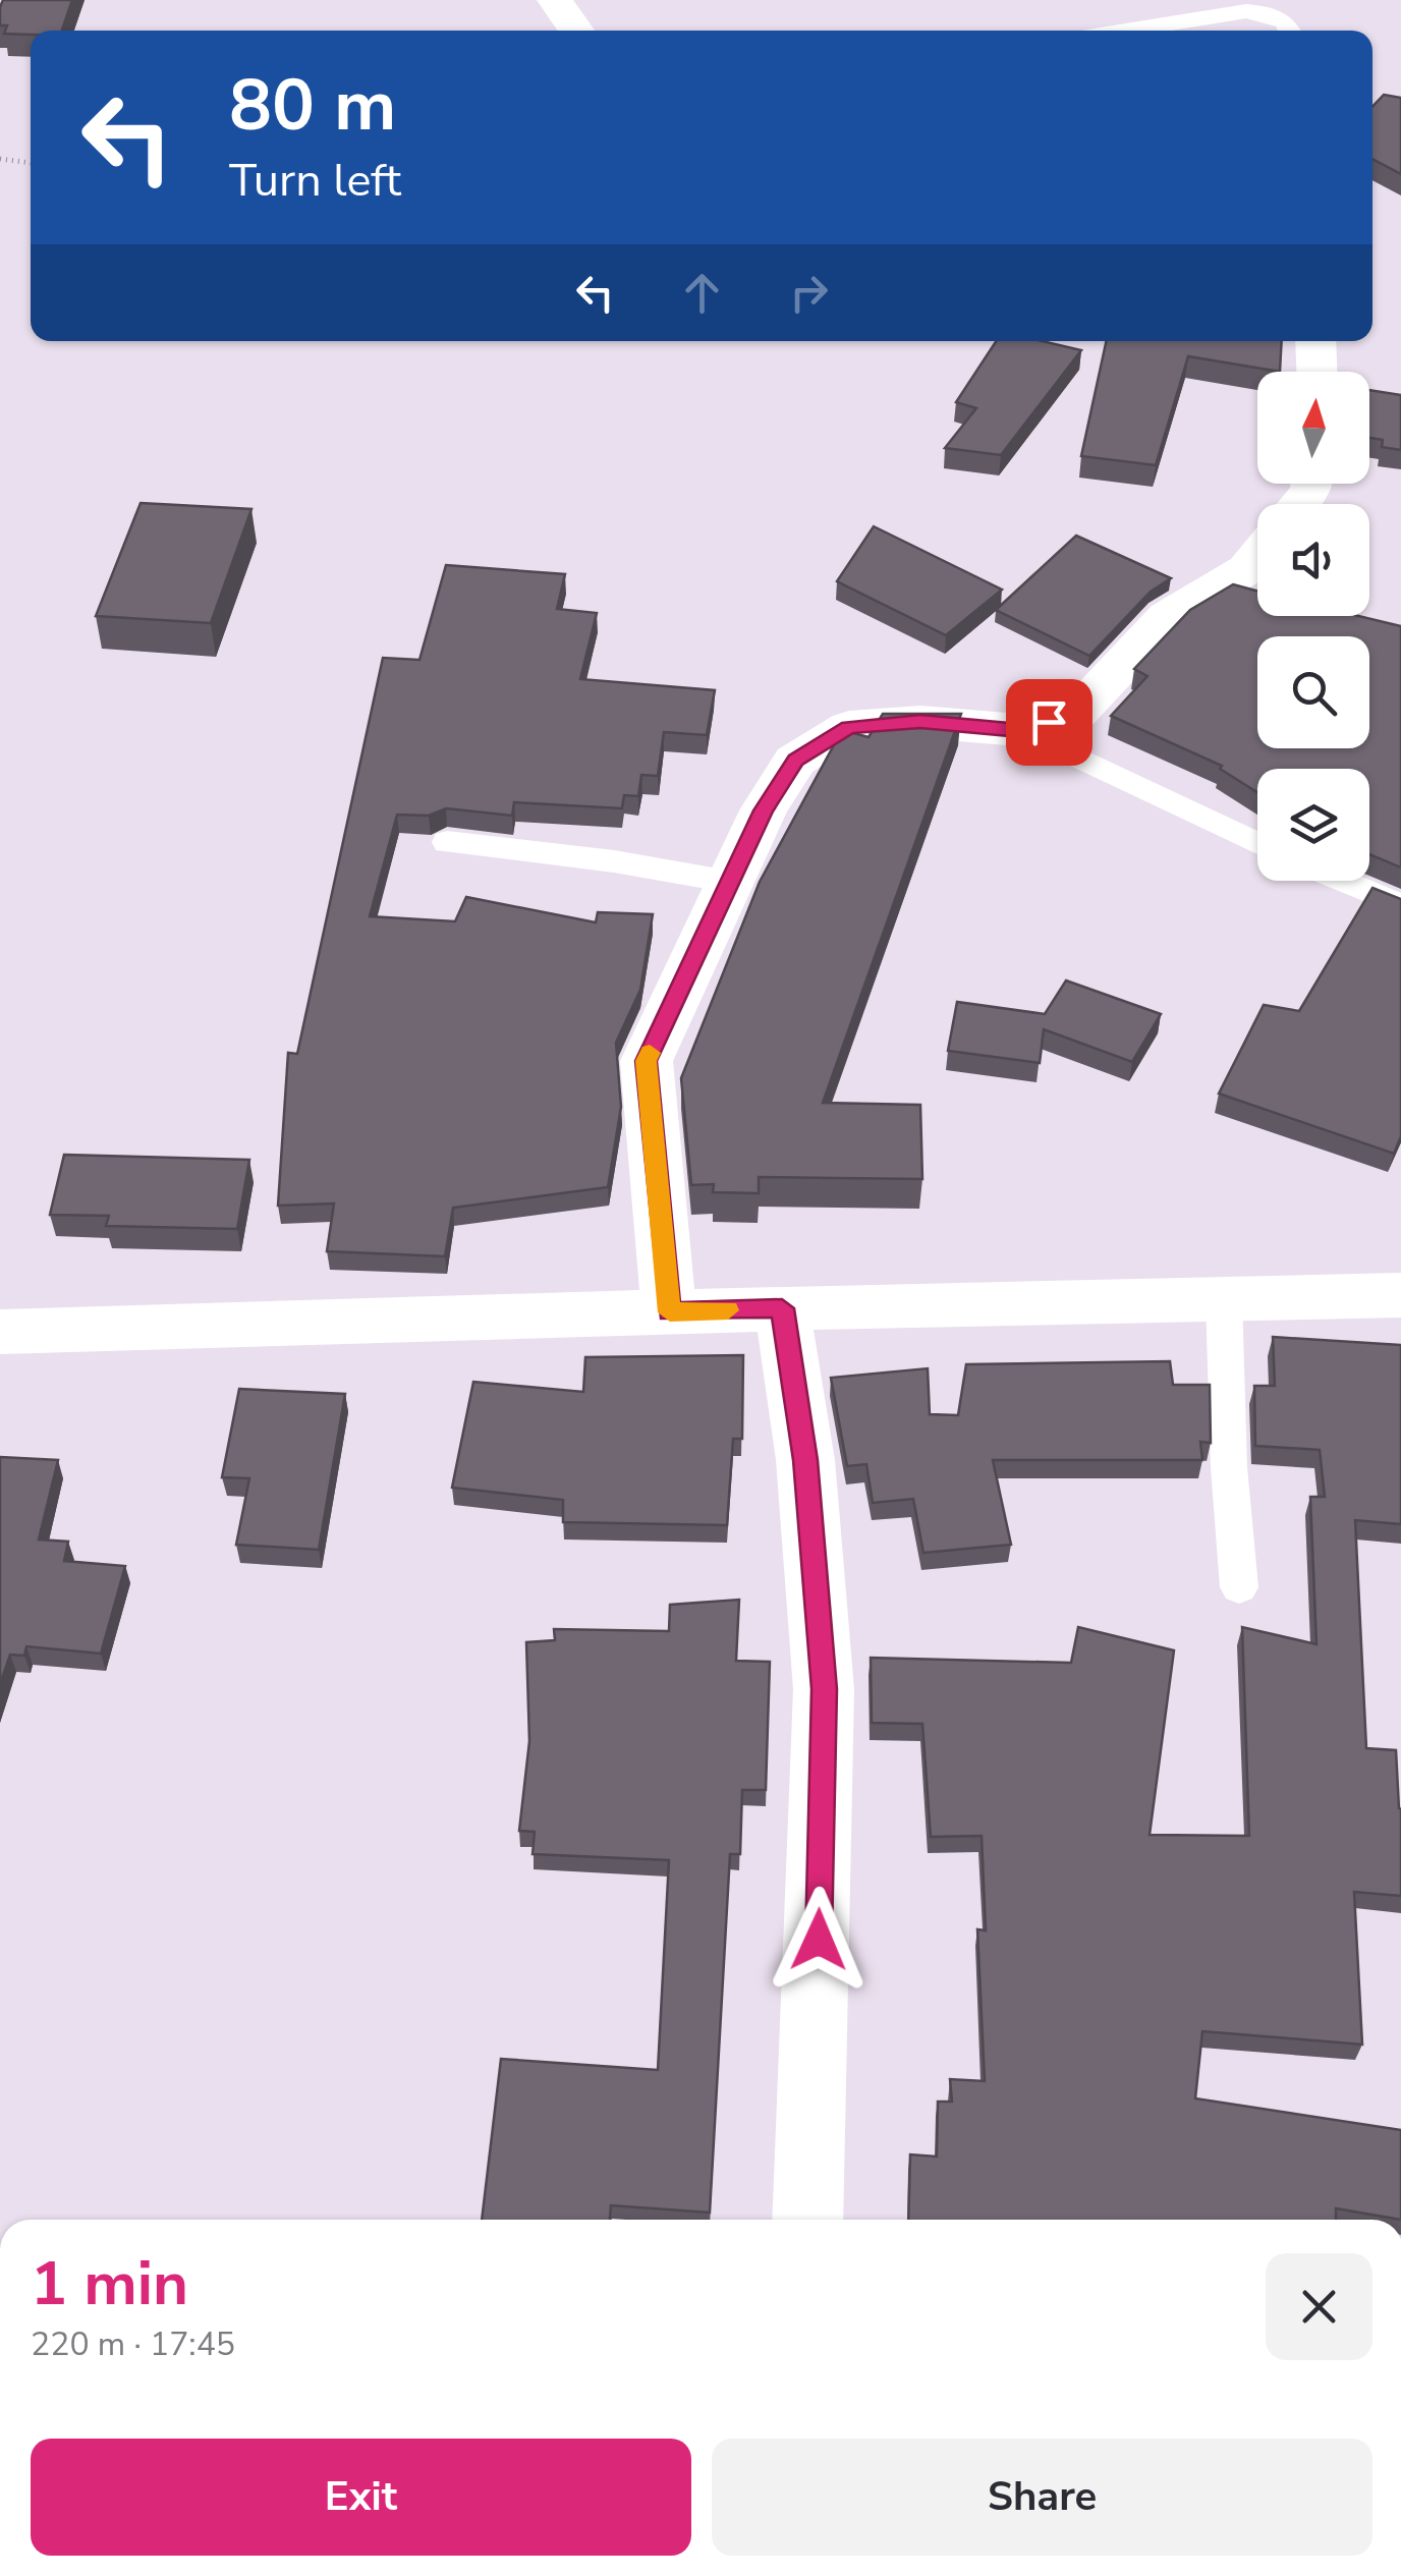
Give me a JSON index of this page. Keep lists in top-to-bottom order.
{
  "north": "top",
  "page": {
    "turn": ["80 m", "Turn left"],
    "heading": ["1 min", "220 m · 17:45"],
    "buttons": ["Exit", "Share"]
  }
}
